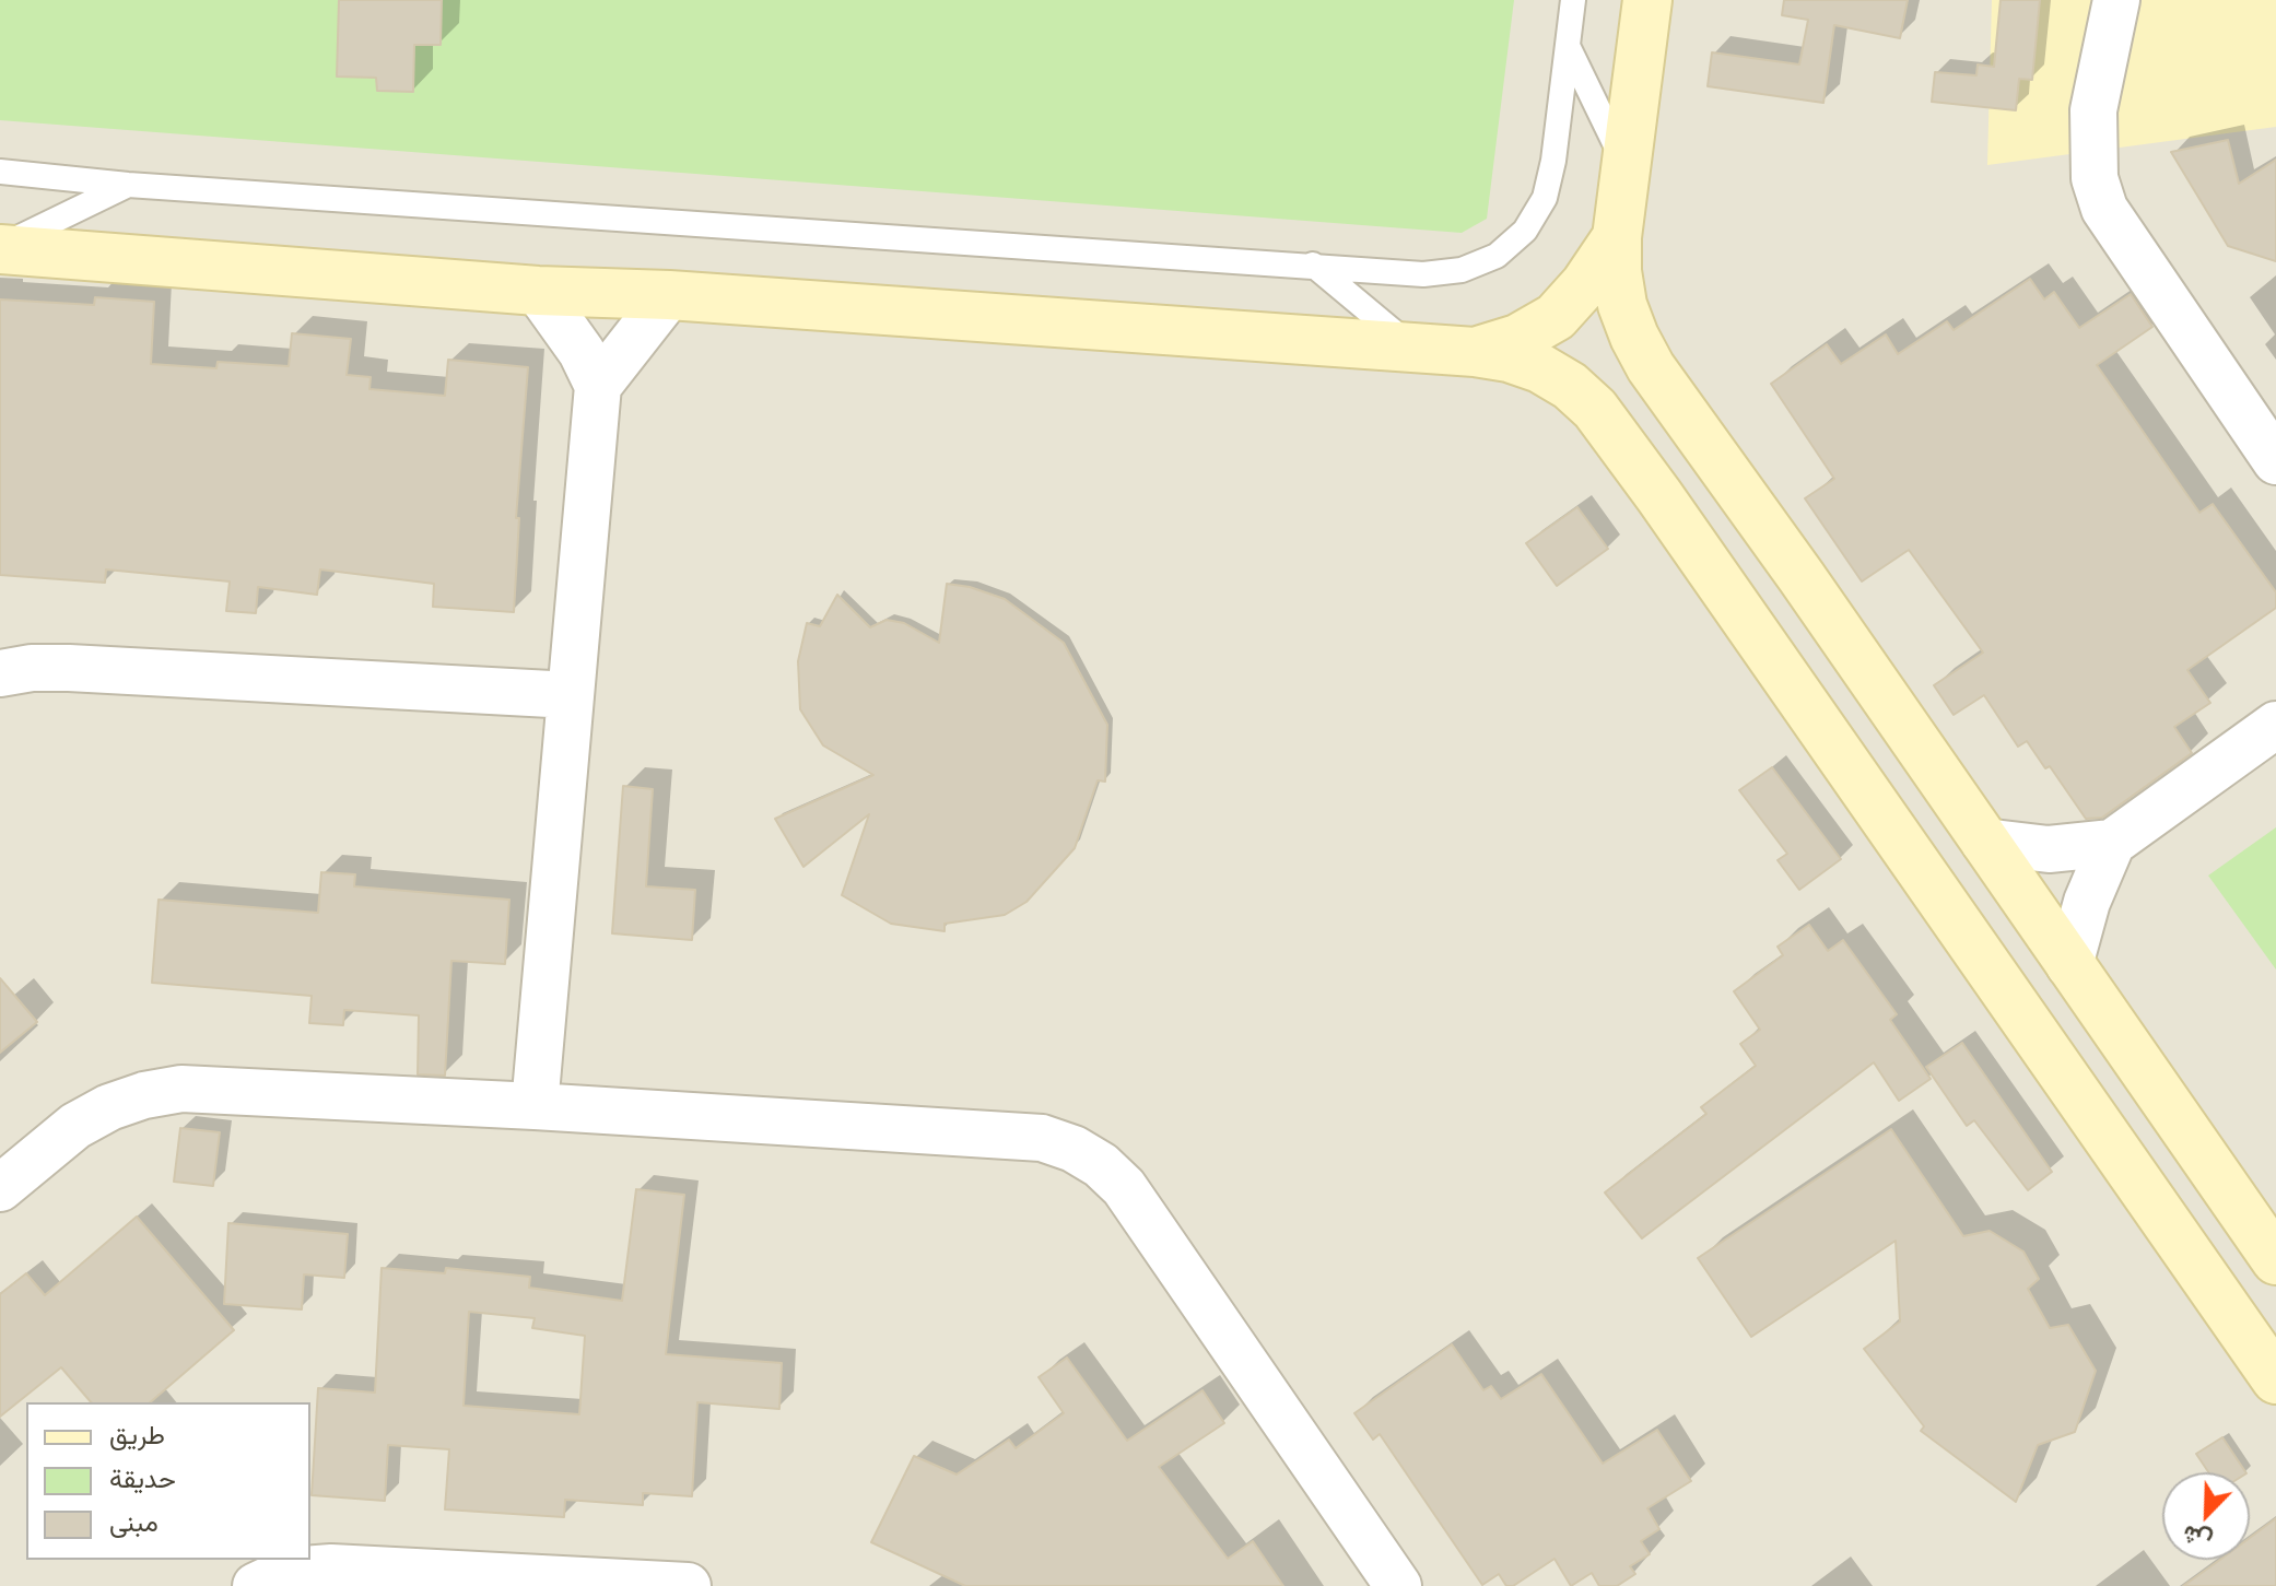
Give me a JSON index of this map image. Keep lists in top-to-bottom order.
{
  "legend": ["طريق", "حديقة", "مبنى"],
  "north": "bottom left"
}
